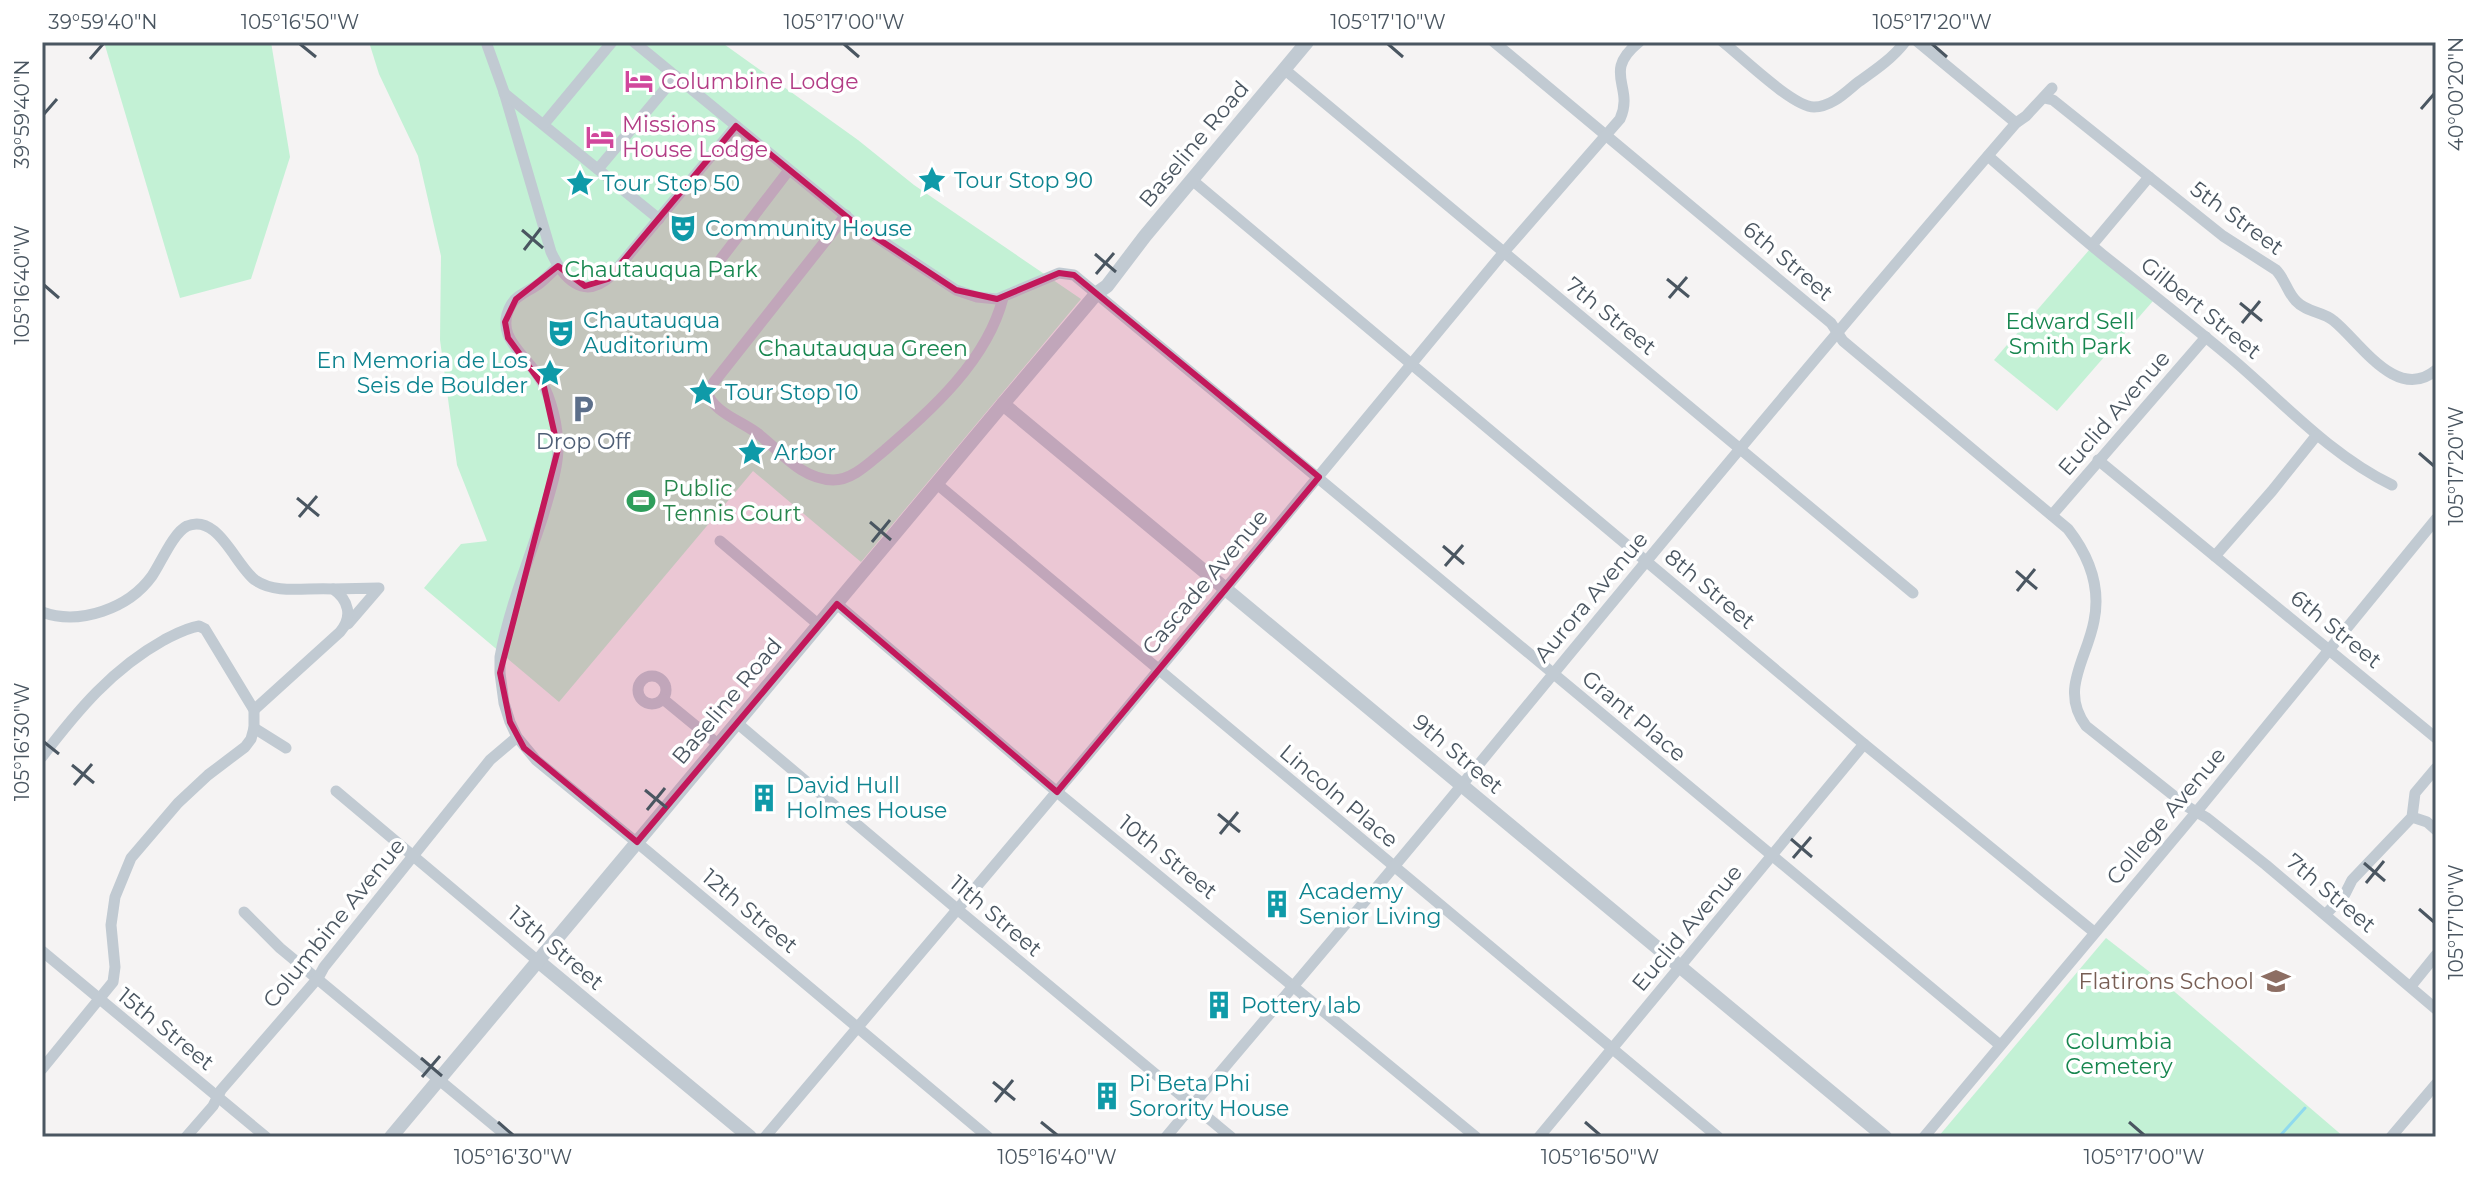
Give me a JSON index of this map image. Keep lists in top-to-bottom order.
{
  "streets": {
    "street": [
      "Baseline Road",
      "5th Street",
      "6th Street",
      "Gilbert Street",
      "7th Street",
      "Euclid Avenue",
      "Cascade Avenue",
      "8th Street",
      "Aurora Avenue",
      "Grant Place",
      "9th Street",
      "Lincoln Place",
      "College Avenue",
      "10th Street",
      "12th Street",
      "11th Street",
      "Columbine Avenue",
      "13th Street",
      "15th Street"
    ]
  },
  "crossings": [
    ["Baseline Road", "7th Street"],
    ["Baseline Road", "8th Street"],
    ["Baseline Road", "Grant Place"],
    ["Baseline Road", "9th Street"],
    ["Baseline Road", "Lincoln Place"],
    ["Baseline Road", "10th Street"],
    ["Baseline Road", "12th Street"],
    ["Baseline Road", "11th Street"],
    ["Baseline Road", "13th Street"],
    ["5th Street", "Aurora Avenue"],
    ["6th Street", "7th Street"],
    ["6th Street", "Euclid Avenue"],
    ["6th Street", "Cascade Avenue"],
    ["6th Street", "Aurora Avenue"],
    ["6th Street", "College Avenue"],
    ["Gilbert Street", "Euclid Avenue"],
    ["Gilbert Street", "Aurora Avenue"],
    ["7th Street", "Cascade Avenue"],
    ["7th Street", "Aurora Avenue"],
    ["7th Street", "College Avenue"],
    ["Euclid Avenue", "8th Street"],
    ["Euclid Avenue", "Grant Place"],
    ["Euclid Avenue", "9th Street"],
    ["Euclid Avenue", "Lincoln Place"],
    ["Cascade Avenue", "8th Street"],
    ["Cascade Avenue", "Grant Place"],
    ["Cascade Avenue", "9th Street"],
    ["Cascade Avenue", "Lincoln Place"],
    ["Cascade Avenue", "10th Street"],
    ["Cascade Avenue", "12th Street"],
    ["Cascade Avenue", "11th Street"],
    ["8th Street", "Aurora Avenue"],
    ["8th Street", "College Avenue"],
    ["Aurora Avenue", "Grant Place"],
    ["Aurora Avenue", "9th Street"],
    ["Aurora Avenue", "Lincoln Place"],
    ["Aurora Avenue", "10th Street"],
    ["Aurora Avenue", "11th Street"],
    ["Grant Place", "College Avenue"],
    ["12th Street", "Columbine Avenue"],
    ["Columbine Avenue", "13th Street"],
    ["Columbine Avenue", "15th Street"]
  ],
  "parks": [
    "Chautauqua Park",
    "Edward Sell Smith Park",
    "Chautauqua Green",
    "Columbia Cemetery"
  ],
  "places": {
    "hotel": ["Columbine Lodge", "Missions House Lodge"],
    "place": [
      "Tour Stop 90",
      "Tour Stop 50",
      "En Memoria de Los Seis de Boulder",
      "Tour Stop 10",
      "Arbor"
    ],
    "theatre": ["Community House", "Chautauqua Auditorium"],
    "parking": ["Drop Off"],
    "sports": ["Public Tennis Court"],
    "building": [
      "David Hull Holmes House",
      "Academy Senior Living",
      "Pottery lab",
      "Pi Beta Phi Sorority House"
    ],
    "school or university": ["Flatirons School"]
  },
  "coordinates": [
    "39°59'40\"N",
    "105°16'50\"W",
    "105°17'00\"W",
    "105°17'10\"W",
    "105°17'20\"W",
    "40°00'20\"N",
    "105°16'40\"W",
    "105°16'30\"W"
  ]
}
